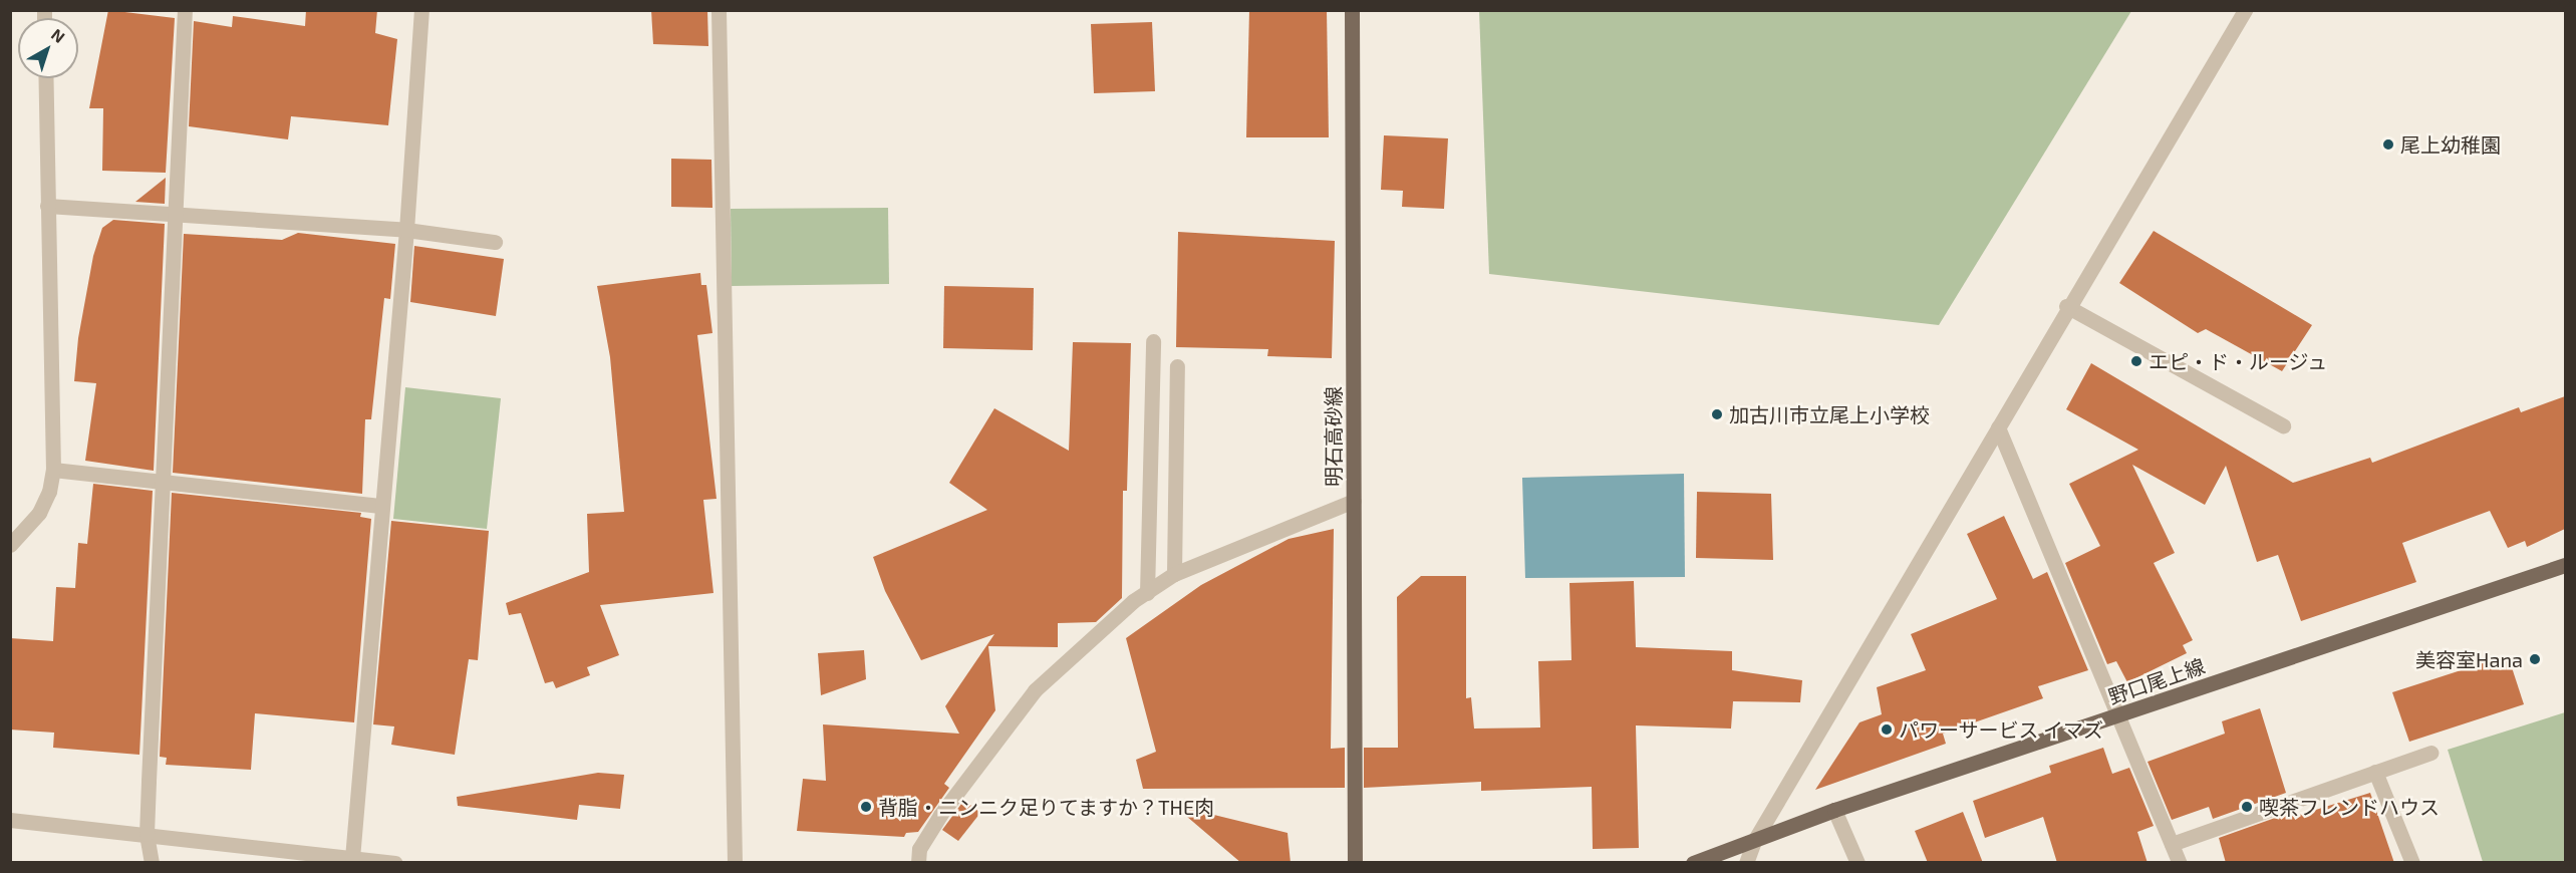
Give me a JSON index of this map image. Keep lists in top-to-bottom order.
{
  "streets": {
    "main road": ["明石高砂線", "野口尾上線"]
  },
  "places": [
    "尾上幼稚園",
    "エピ・ド・ルージュ",
    "加古川市立尾上小学校",
    "美容室Hana",
    "パワーサービス イマズ",
    "背脂・ニンニク足りてますか？THE肉",
    "喫茶フレンドハウス"
  ],
  "north": "top right"
}
